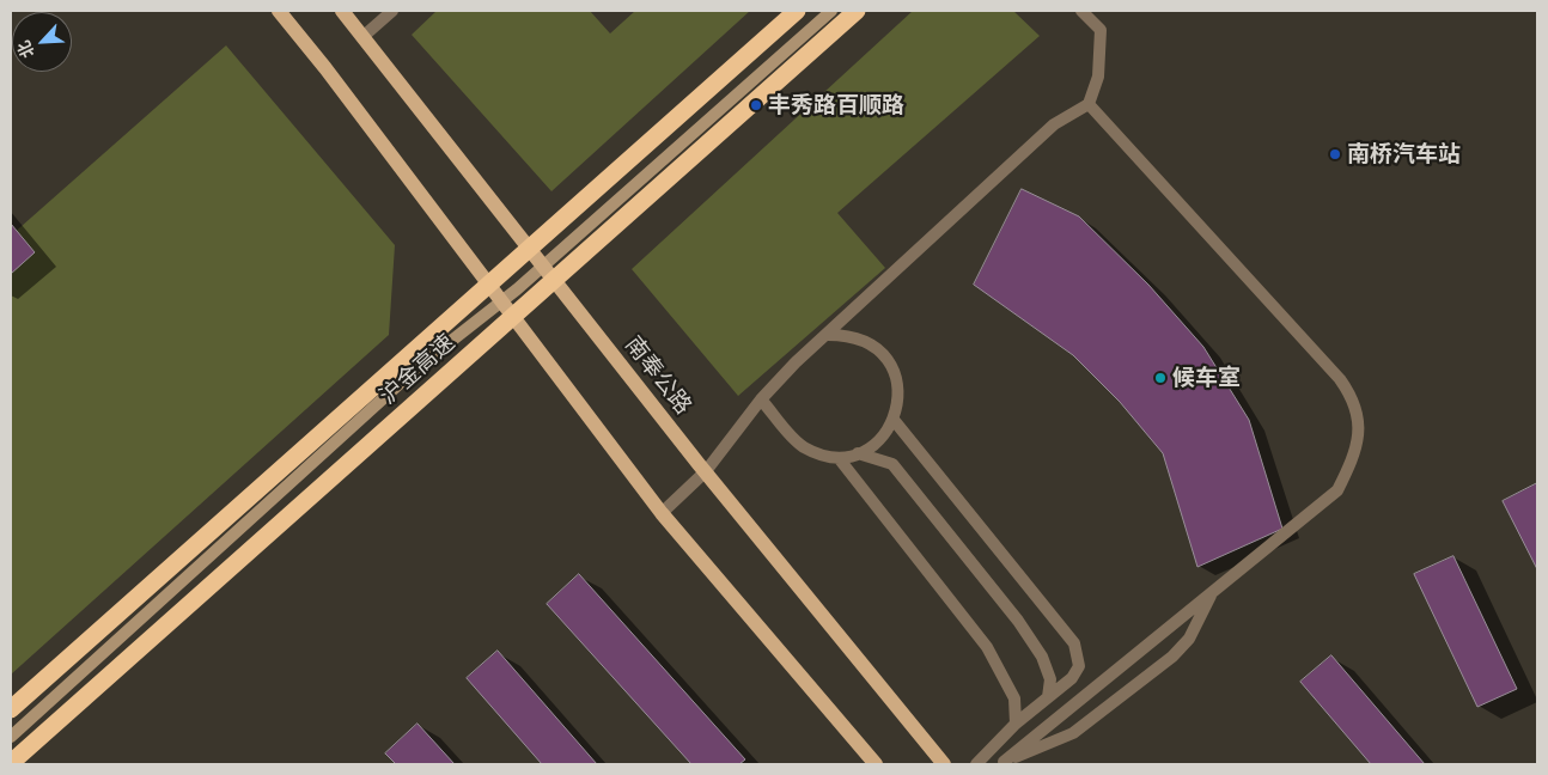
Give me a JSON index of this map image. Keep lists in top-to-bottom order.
{
  "streets": {
    "highway": ["沪金高速"],
    "main road": ["南奉公路"]
  },
  "places": ["丰秀路百顺路", "南桥汽车站", "候车室"],
  "north": "bottom left"
}
